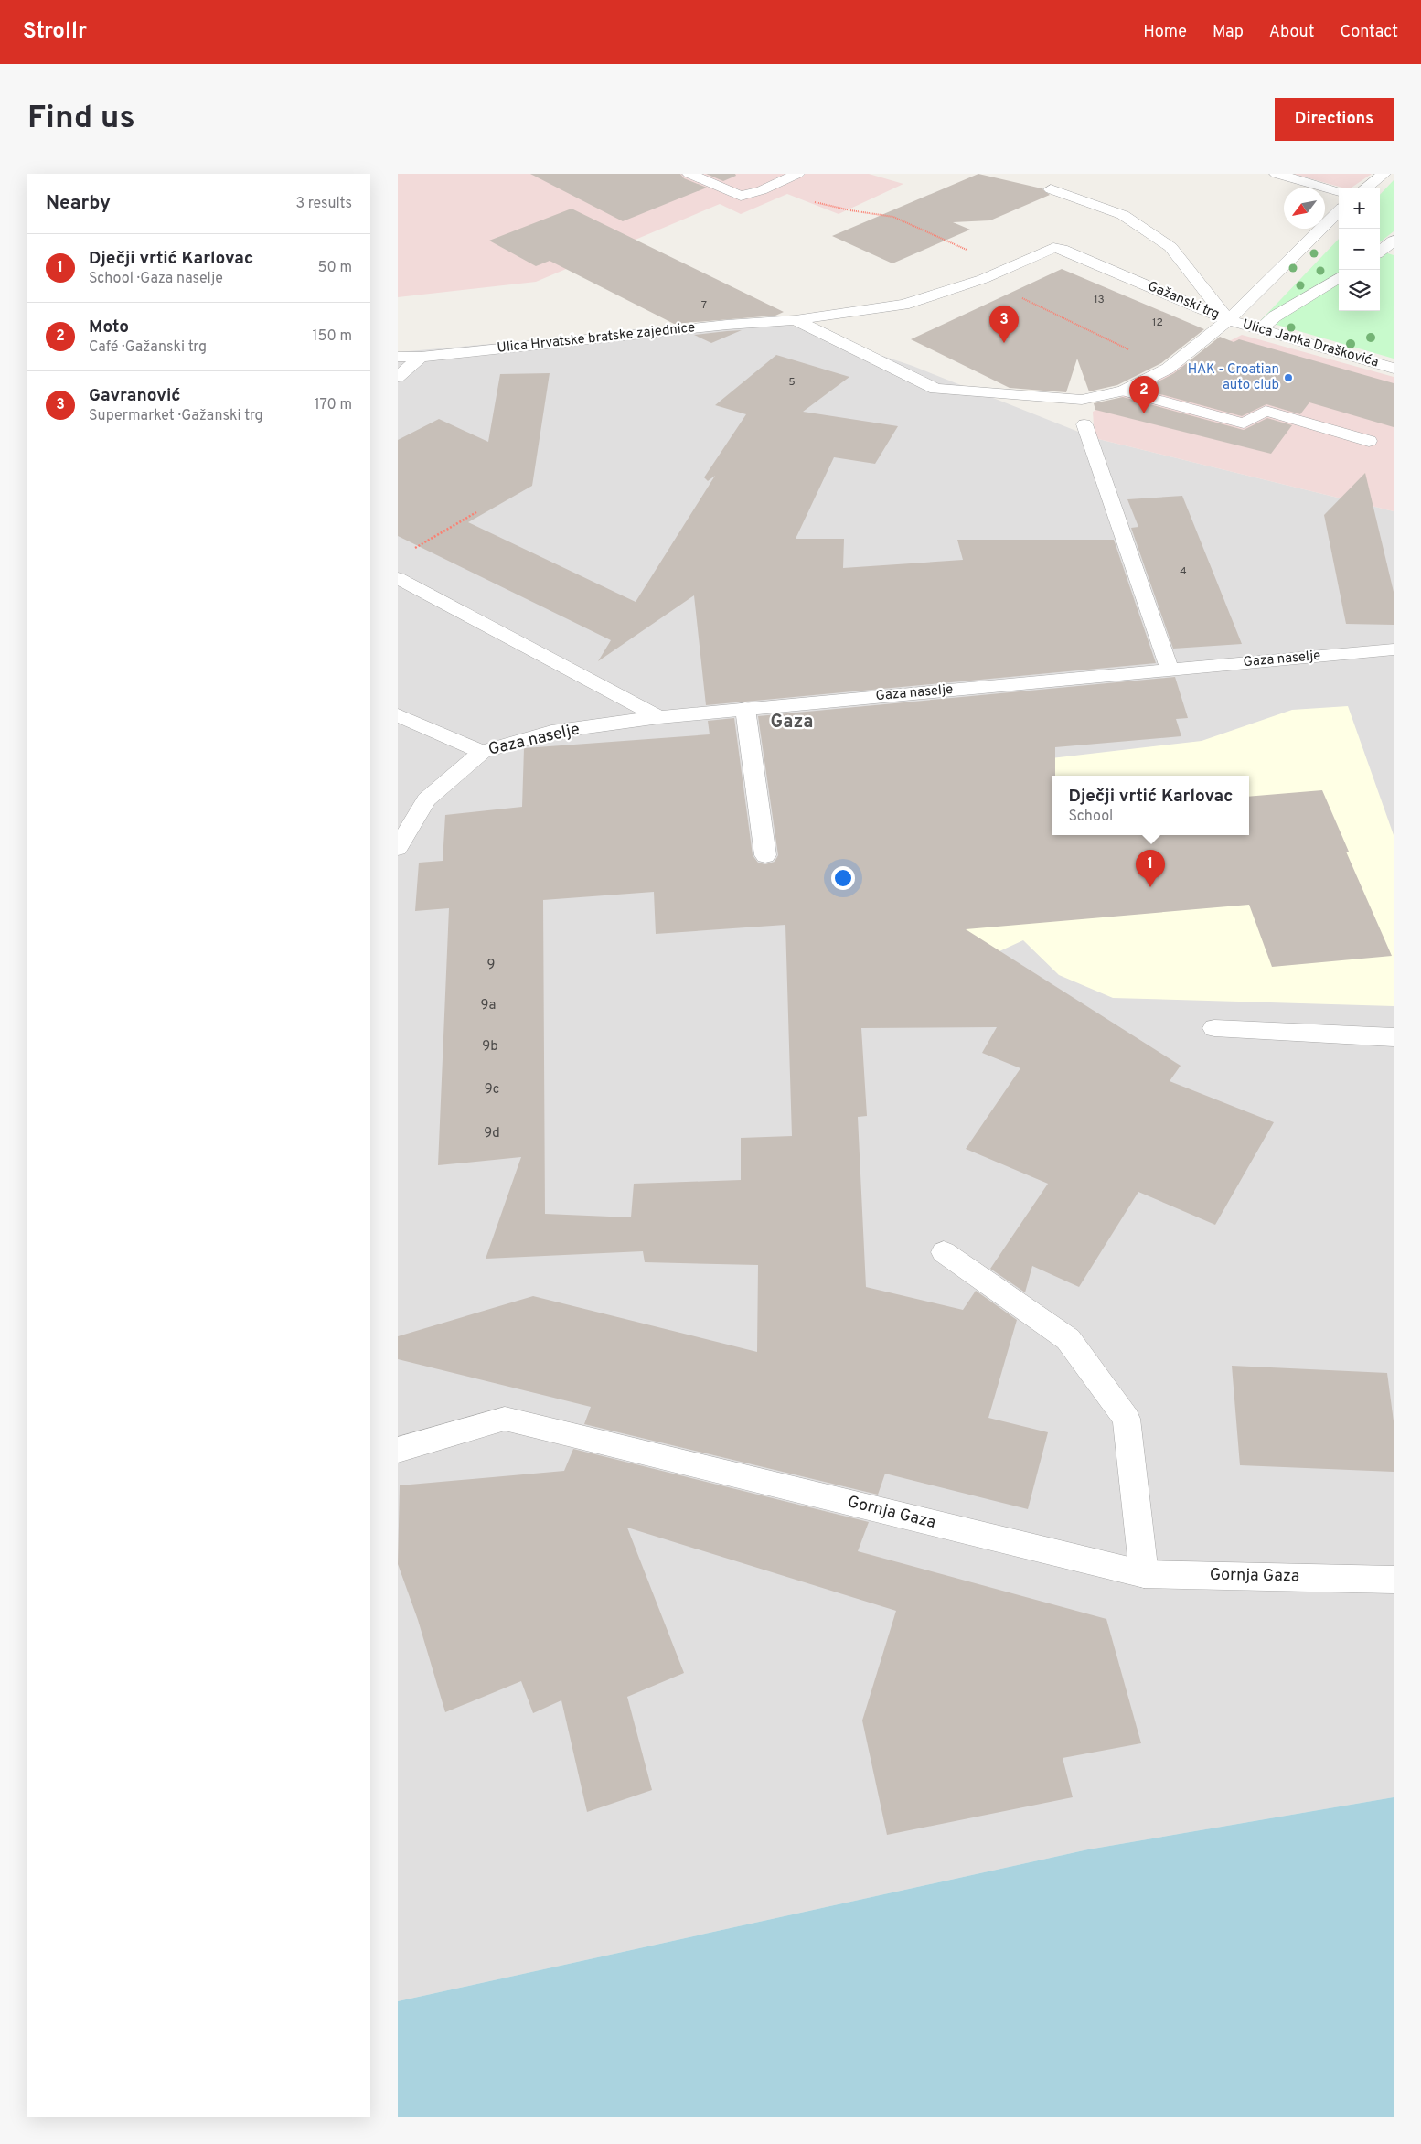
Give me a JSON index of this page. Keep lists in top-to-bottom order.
{
  "streets": {
    "street": [
      "Gažanski trg",
      "Ulica Hrvatske bratske zajednice",
      "Ulica Janka Draškovića",
      "Gaza naselje",
      "Gornja Gaza"
    ]
  },
  "crossings": [
    ["Gažanski trg", "Ulica Hrvatske bratske zajednice"],
    ["Gažanski trg", "Ulica Janka Draškovića"]
  ],
  "districts": ["Gaza"],
  "places": ["HAK - Croatian auto club"],
  "house_numbers": [
    "13",
    "7",
    "12",
    "5",
    "4",
    "9",
    "9a",
    "9b",
    "9c",
    "9d"
  ],
  "north": "bottom left",
  "page": {
    "header": "Strollr",
    "nav": [
      "Home",
      "Map",
      "About",
      "Contact"
    ],
    "buttons": "Directions",
    "title": "Find us",
    "heading": ["Nearby", "3 results"],
    "map_buttons": ["+", "−"],
    "list": [
      {
        "mark": "1",
        "name": "Dječji vrtić Karlovac",
        "note": "School · Gaza naselje",
        "value": "50 m"
      },
      {
        "mark": "2",
        "name": "Moto",
        "note": "Café · Gažanski trg",
        "value": "150 m"
      },
      {
        "mark": "3",
        "name": "Gavranović",
        "note": "Supermarket · Gažanski trg",
        "value": "170 m"
      }
    ],
    "pins": ["3", "2", "1"],
    "popup": ["Dječji vrtić Karlovac", "School"]
  }
}
